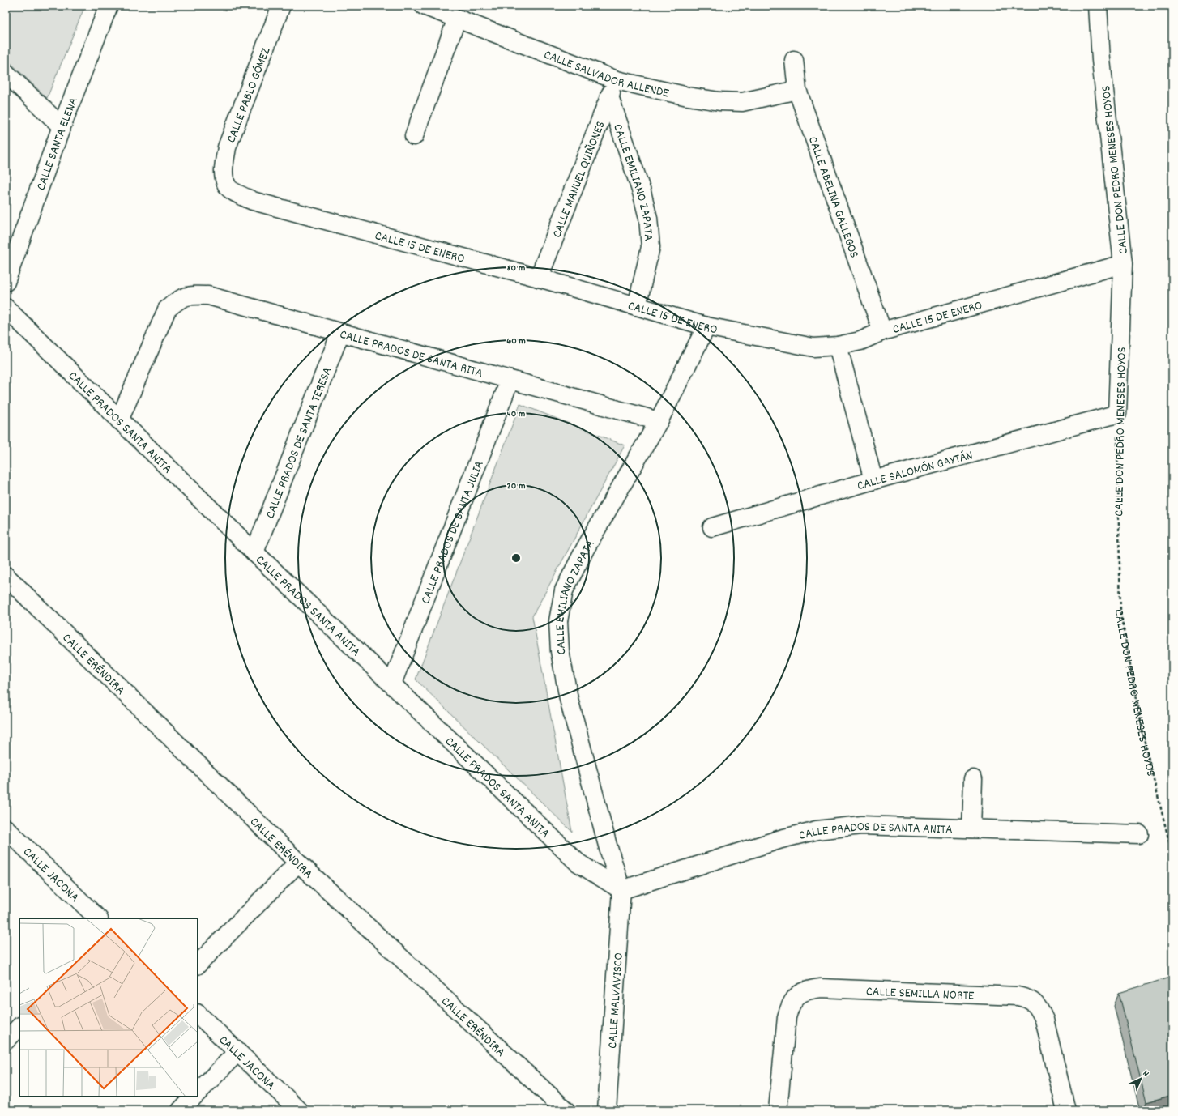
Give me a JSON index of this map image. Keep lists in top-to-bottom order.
{
  "streets": {
    "street": [
      "CALLE SALVADOR ALLENDE",
      "CALLE PABLO GÓMEZ",
      "CALLE SANTA ELENA",
      "CALLE DON PEDRO MENESES HOYOS",
      "CALLE MANUEL QUIÑONES",
      "CALLE EMILIANO ZAPATA",
      "CALLE ABELINA GALLEGOS",
      "CALLE 15 DE ENERO",
      "CALLE PRADOS DE SANTA RITA",
      "CALLE PRADOS SANTA ANITA",
      "CALLE PRADOS DE SANTA TERESA",
      "CALLE SALOMÓN GAYTÁN",
      "CALLE PRADOS DE SANTA JULIA",
      "CALLE ERÉNDIRA",
      "CALLE PRADOS DE SANTA ANITA",
      "CALLE JACONA",
      "CALLE SEMILLA NORTE",
      "CALLE MALVAVISCO"
    ]
  },
  "crossings": [
    ["CALLE SALVADOR ALLENDE", "CALLE MANUEL QUIÑONES"],
    ["CALLE SALVADOR ALLENDE", "CALLE ABELINA GALLEGOS"],
    ["CALLE PABLO GÓMEZ", "CALLE 15 DE ENERO"],
    ["CALLE DON PEDRO MENESES HOYOS", "CALLE 15 DE ENERO"],
    ["CALLE DON PEDRO MENESES HOYOS", "CALLE SALOMÓN GAYTÁN"],
    ["CALLE MANUEL QUIÑONES", "CALLE EMILIANO ZAPATA"],
    ["CALLE MANUEL QUIÑONES", "CALLE 15 DE ENERO"],
    ["CALLE EMILIANO ZAPATA", "CALLE 15 DE ENERO"],
    ["CALLE EMILIANO ZAPATA", "CALLE PRADOS DE SANTA RITA"],
    ["CALLE EMILIANO ZAPATA", "CALLE PRADOS SANTA ANITA"],
    ["CALLE EMILIANO ZAPATA", "CALLE PRADOS DE SANTA ANITA"],
    ["CALLE EMILIANO ZAPATA", "CALLE MALVAVISCO"],
    ["CALLE ABELINA GALLEGOS", "CALLE 15 DE ENERO"],
    ["CALLE PRADOS DE SANTA RITA", "CALLE PRADOS SANTA ANITA"],
    ["CALLE PRADOS DE SANTA RITA", "CALLE PRADOS DE SANTA TERESA"],
    ["CALLE PRADOS DE SANTA RITA", "CALLE PRADOS DE SANTA JULIA"],
    ["CALLE PRADOS SANTA ANITA", "CALLE PRADOS DE SANTA TERESA"],
    ["CALLE PRADOS SANTA ANITA", "CALLE PRADOS DE SANTA JULIA"],
    ["CALLE PRADOS SANTA ANITA", "CALLE PRADOS DE SANTA ANITA"],
    ["CALLE PRADOS SANTA ANITA", "CALLE MALVAVISCO"],
    ["CALLE PRADOS DE SANTA ANITA", "CALLE MALVAVISCO"]
  ],
  "north": "top right",
  "rings": [
    "80 m",
    "60 m",
    "40 m",
    "20 m"
  ]
}
